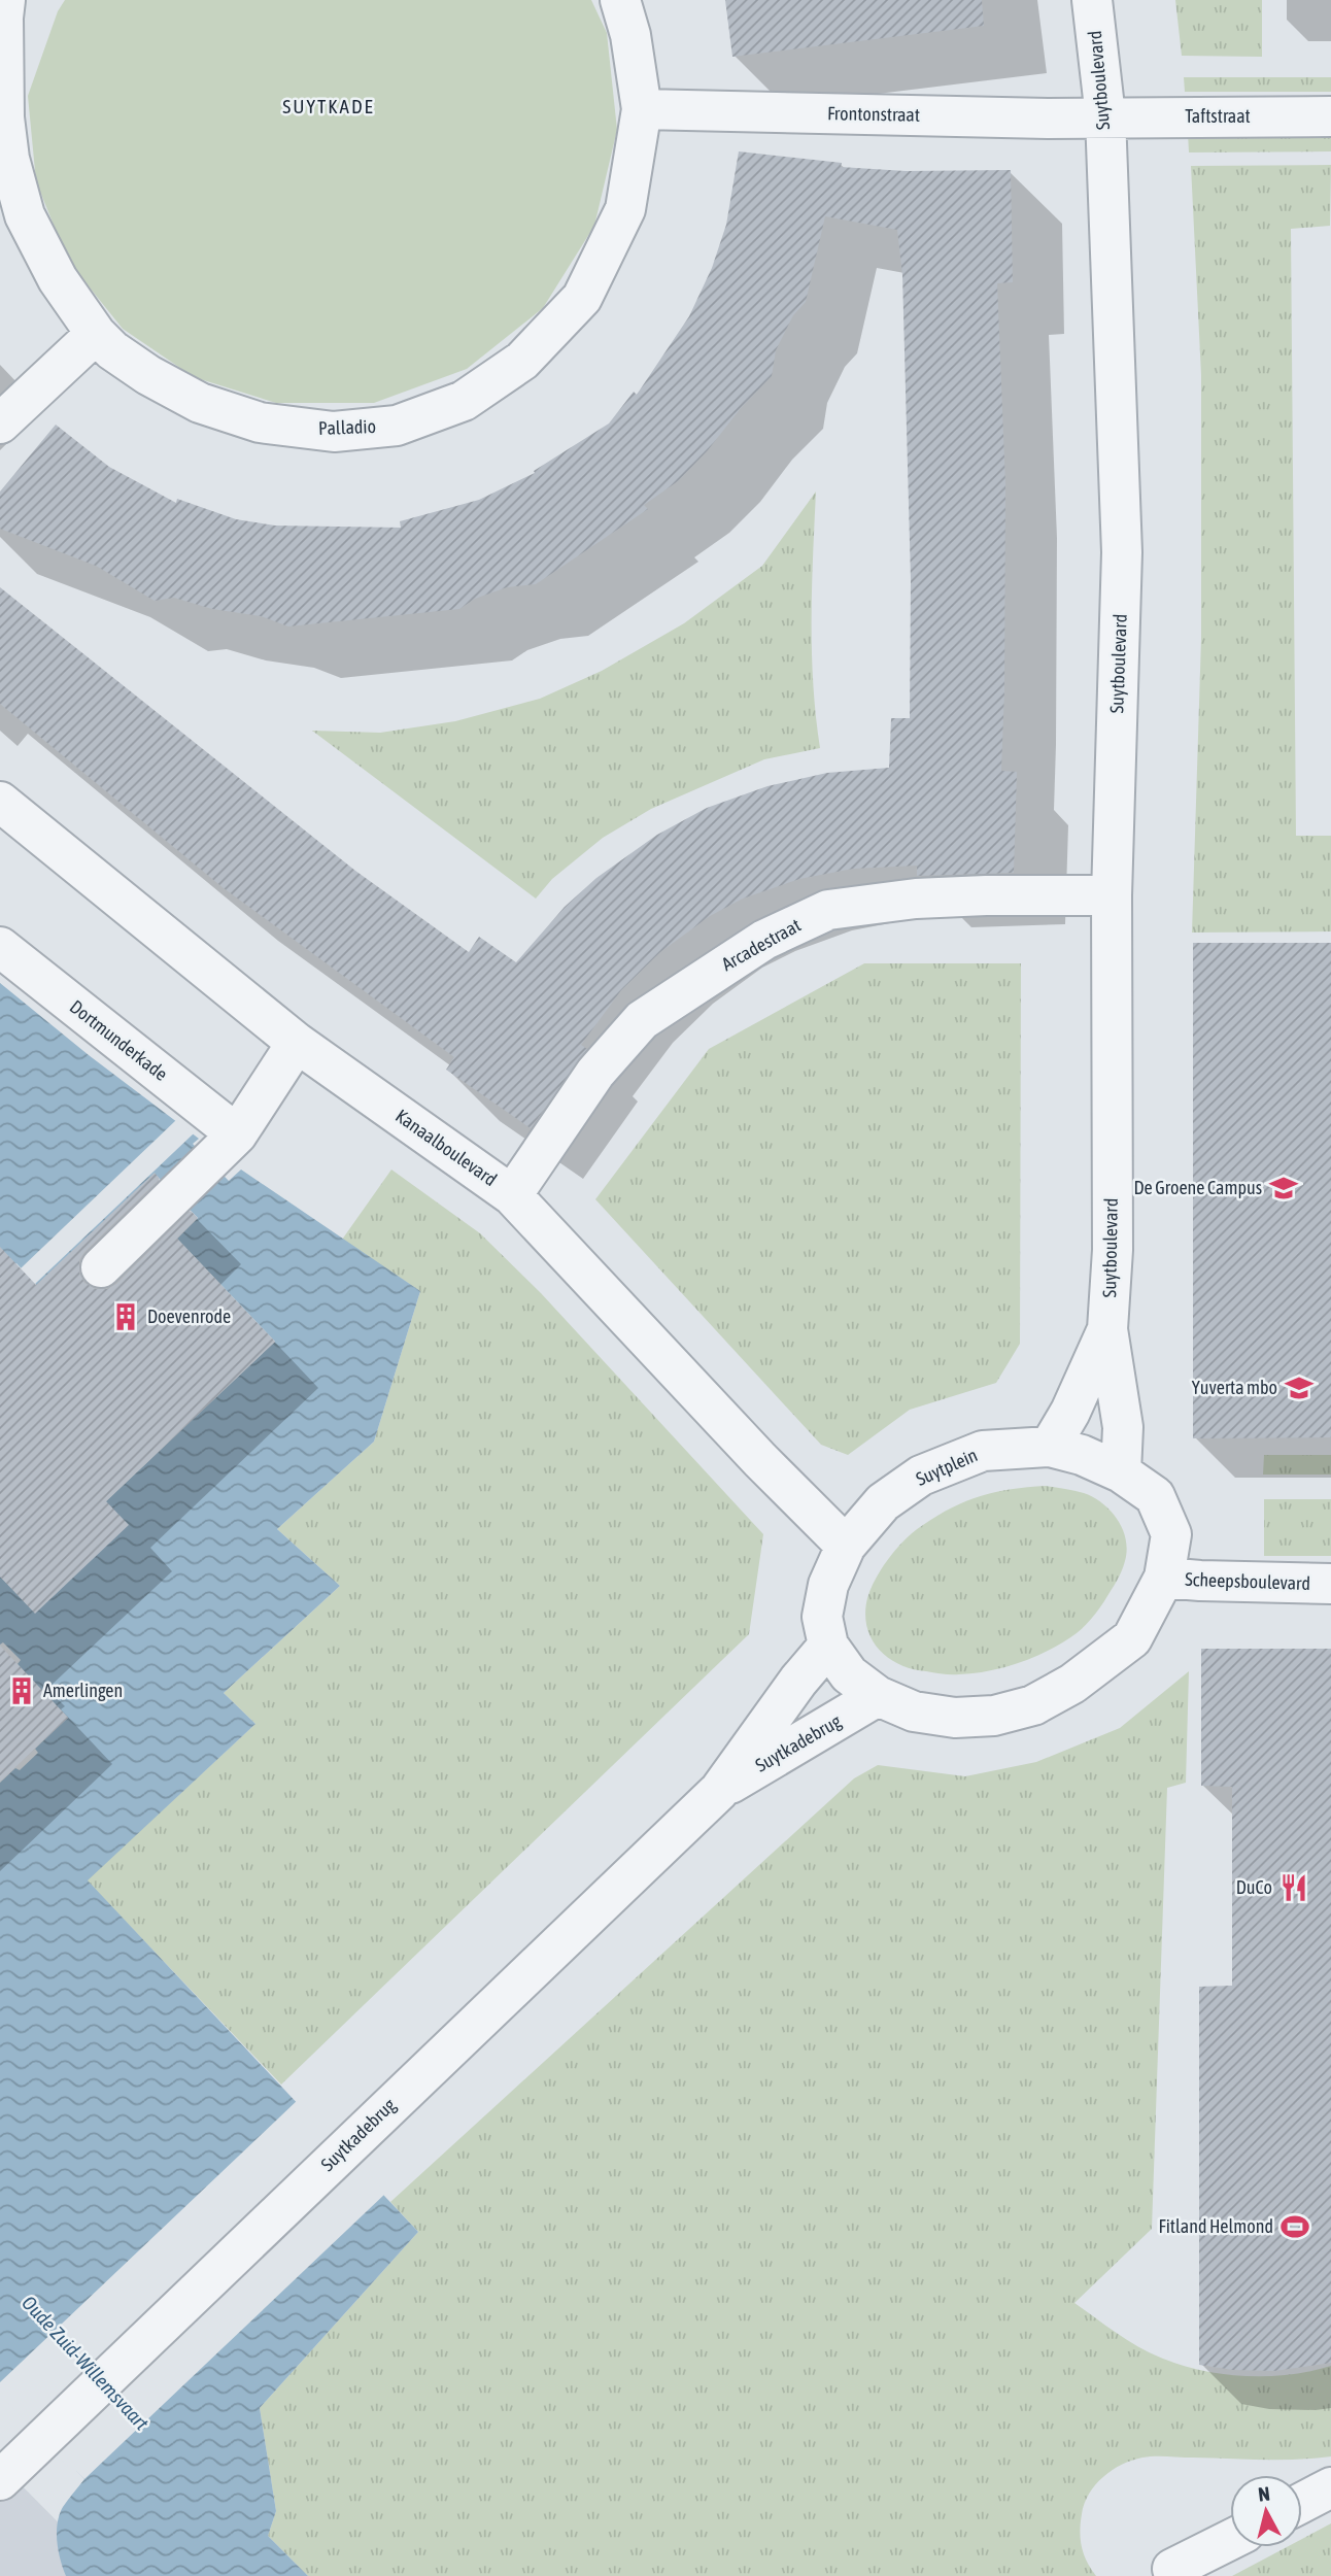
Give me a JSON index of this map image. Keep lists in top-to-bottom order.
{
  "streets": {
    "street": [
      "Suytboulevard",
      "Frontonstraat",
      "Taftstraat",
      "Palladio",
      "Arcadestraat",
      "Dortmunderkade",
      "Kanaalboulevard",
      "Suytplein",
      "Scheepsboulevard",
      "Suytkadebrug"
    ]
  },
  "crossings": [
    ["Suytboulevard", "Frontonstraat"],
    ["Suytboulevard", "Taftstraat"],
    ["Suytboulevard", "Arcadestraat"],
    ["Suytboulevard", "Suytplein"],
    ["Frontonstraat", "Taftstraat"],
    ["Frontonstraat", "Palladio"],
    ["Arcadestraat", "Kanaalboulevard"],
    ["Kanaalboulevard", "Suytplein"],
    ["Suytplein", "Scheepsboulevard"],
    ["Suytplein", "Suytkadebrug"]
  ],
  "districts": ["SUYTKADE"],
  "water": ["Oude Zuid-Willemsvaart"],
  "places": {
    "school or university": ["De Groene Campus", "Yuverta mbo"],
    "building": ["Doevenrode", "Amerlingen"],
    "restaurant": ["DuCo"],
    "sports": ["Fitland Helmond"]
  },
  "north": "top"
}
